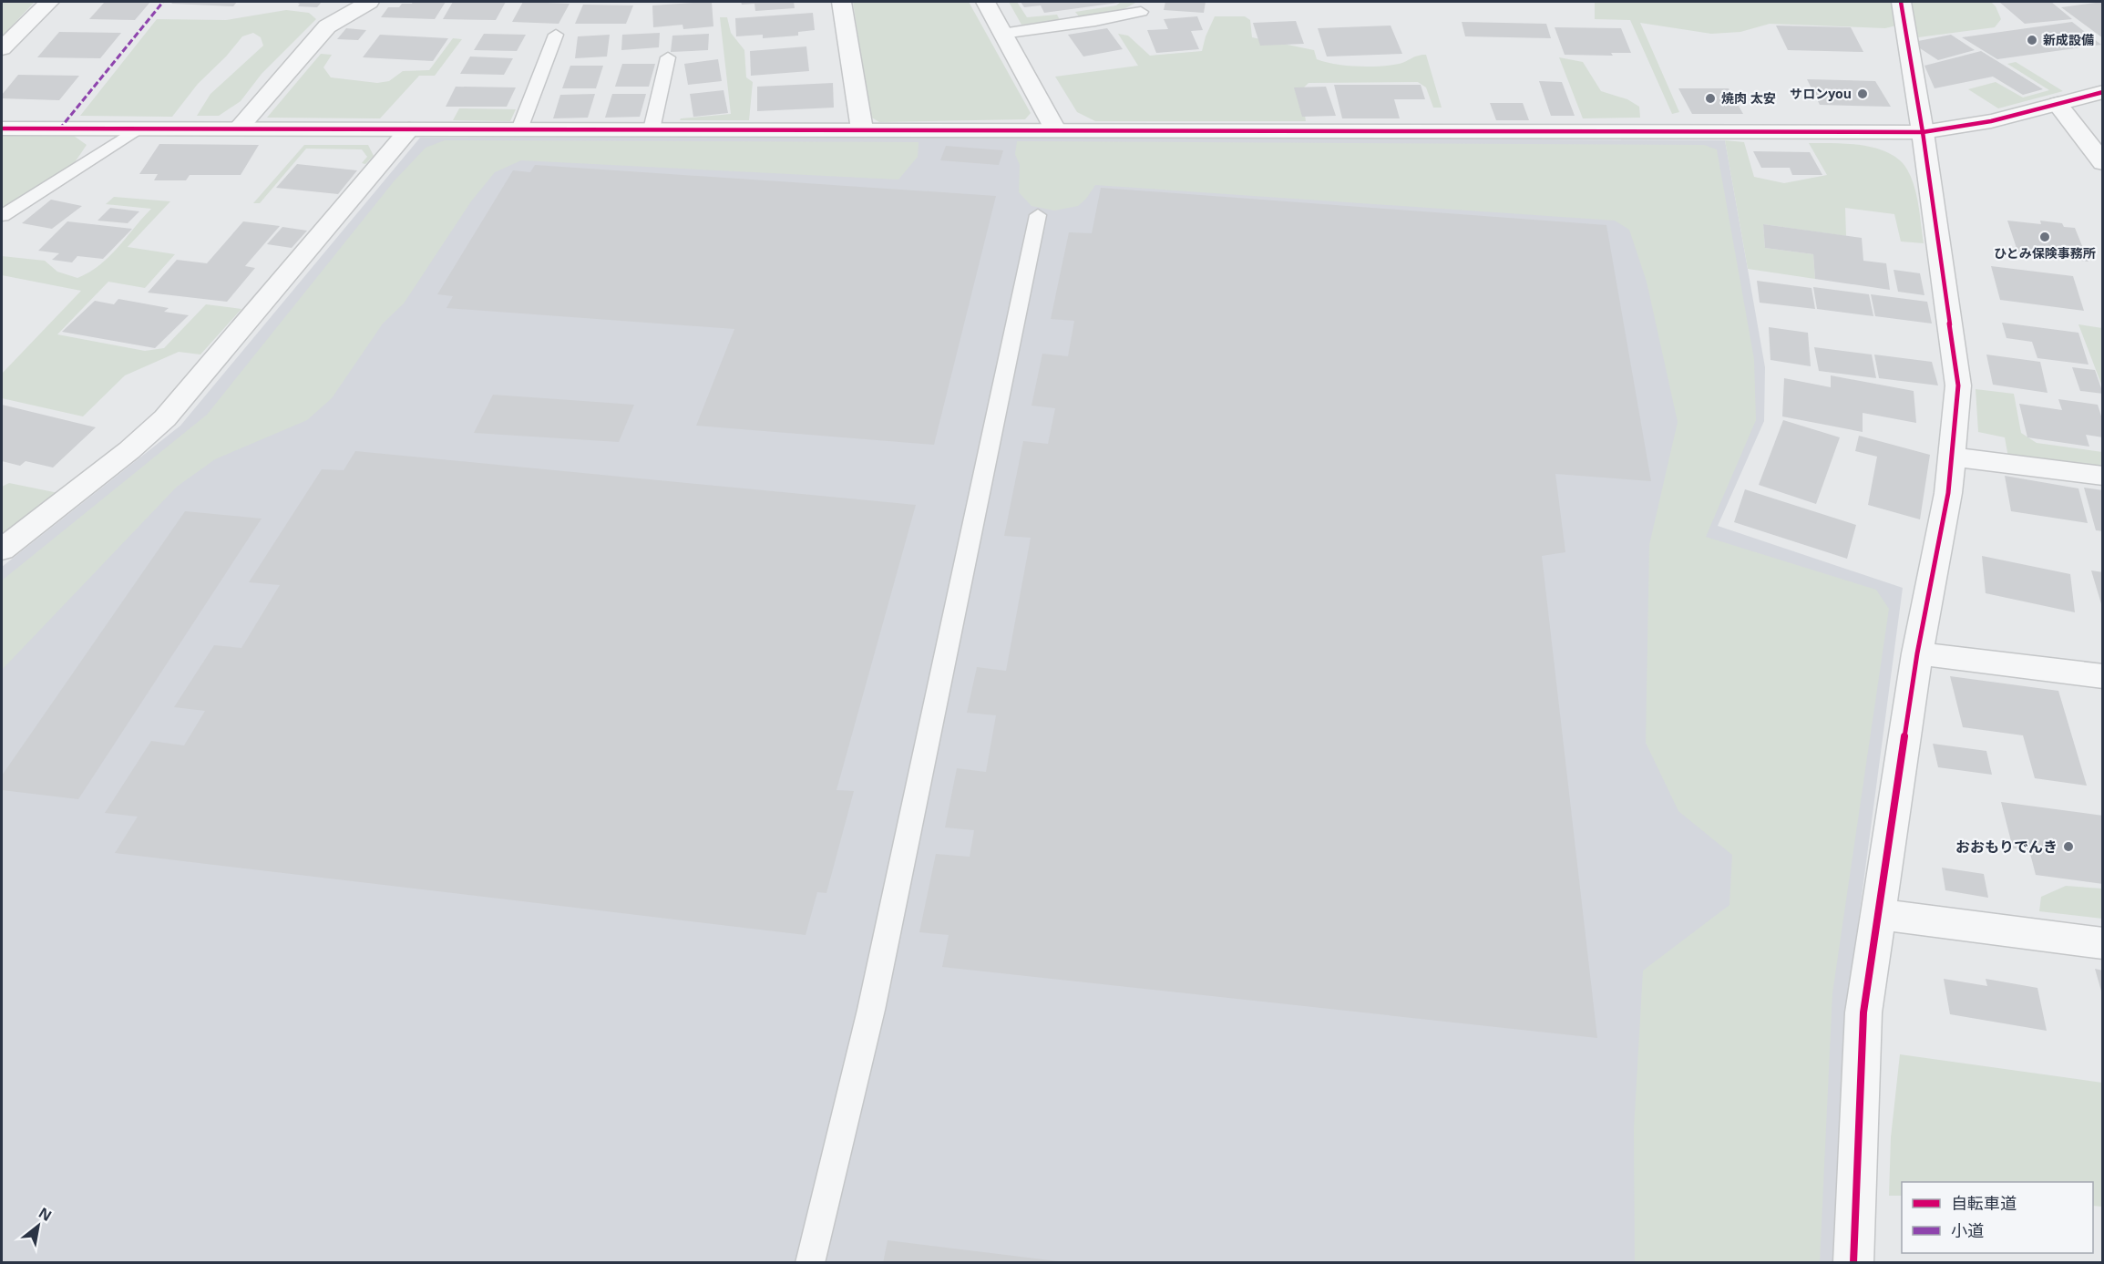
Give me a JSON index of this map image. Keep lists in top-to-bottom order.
{
  "places": [
    "新成設備",
    "サロンyou",
    "焼肉 太安",
    "ひとみ保険事務所",
    "おおもりでんき"
  ],
  "legend": ["自転車道", "小道"],
  "north": "top right"
}
